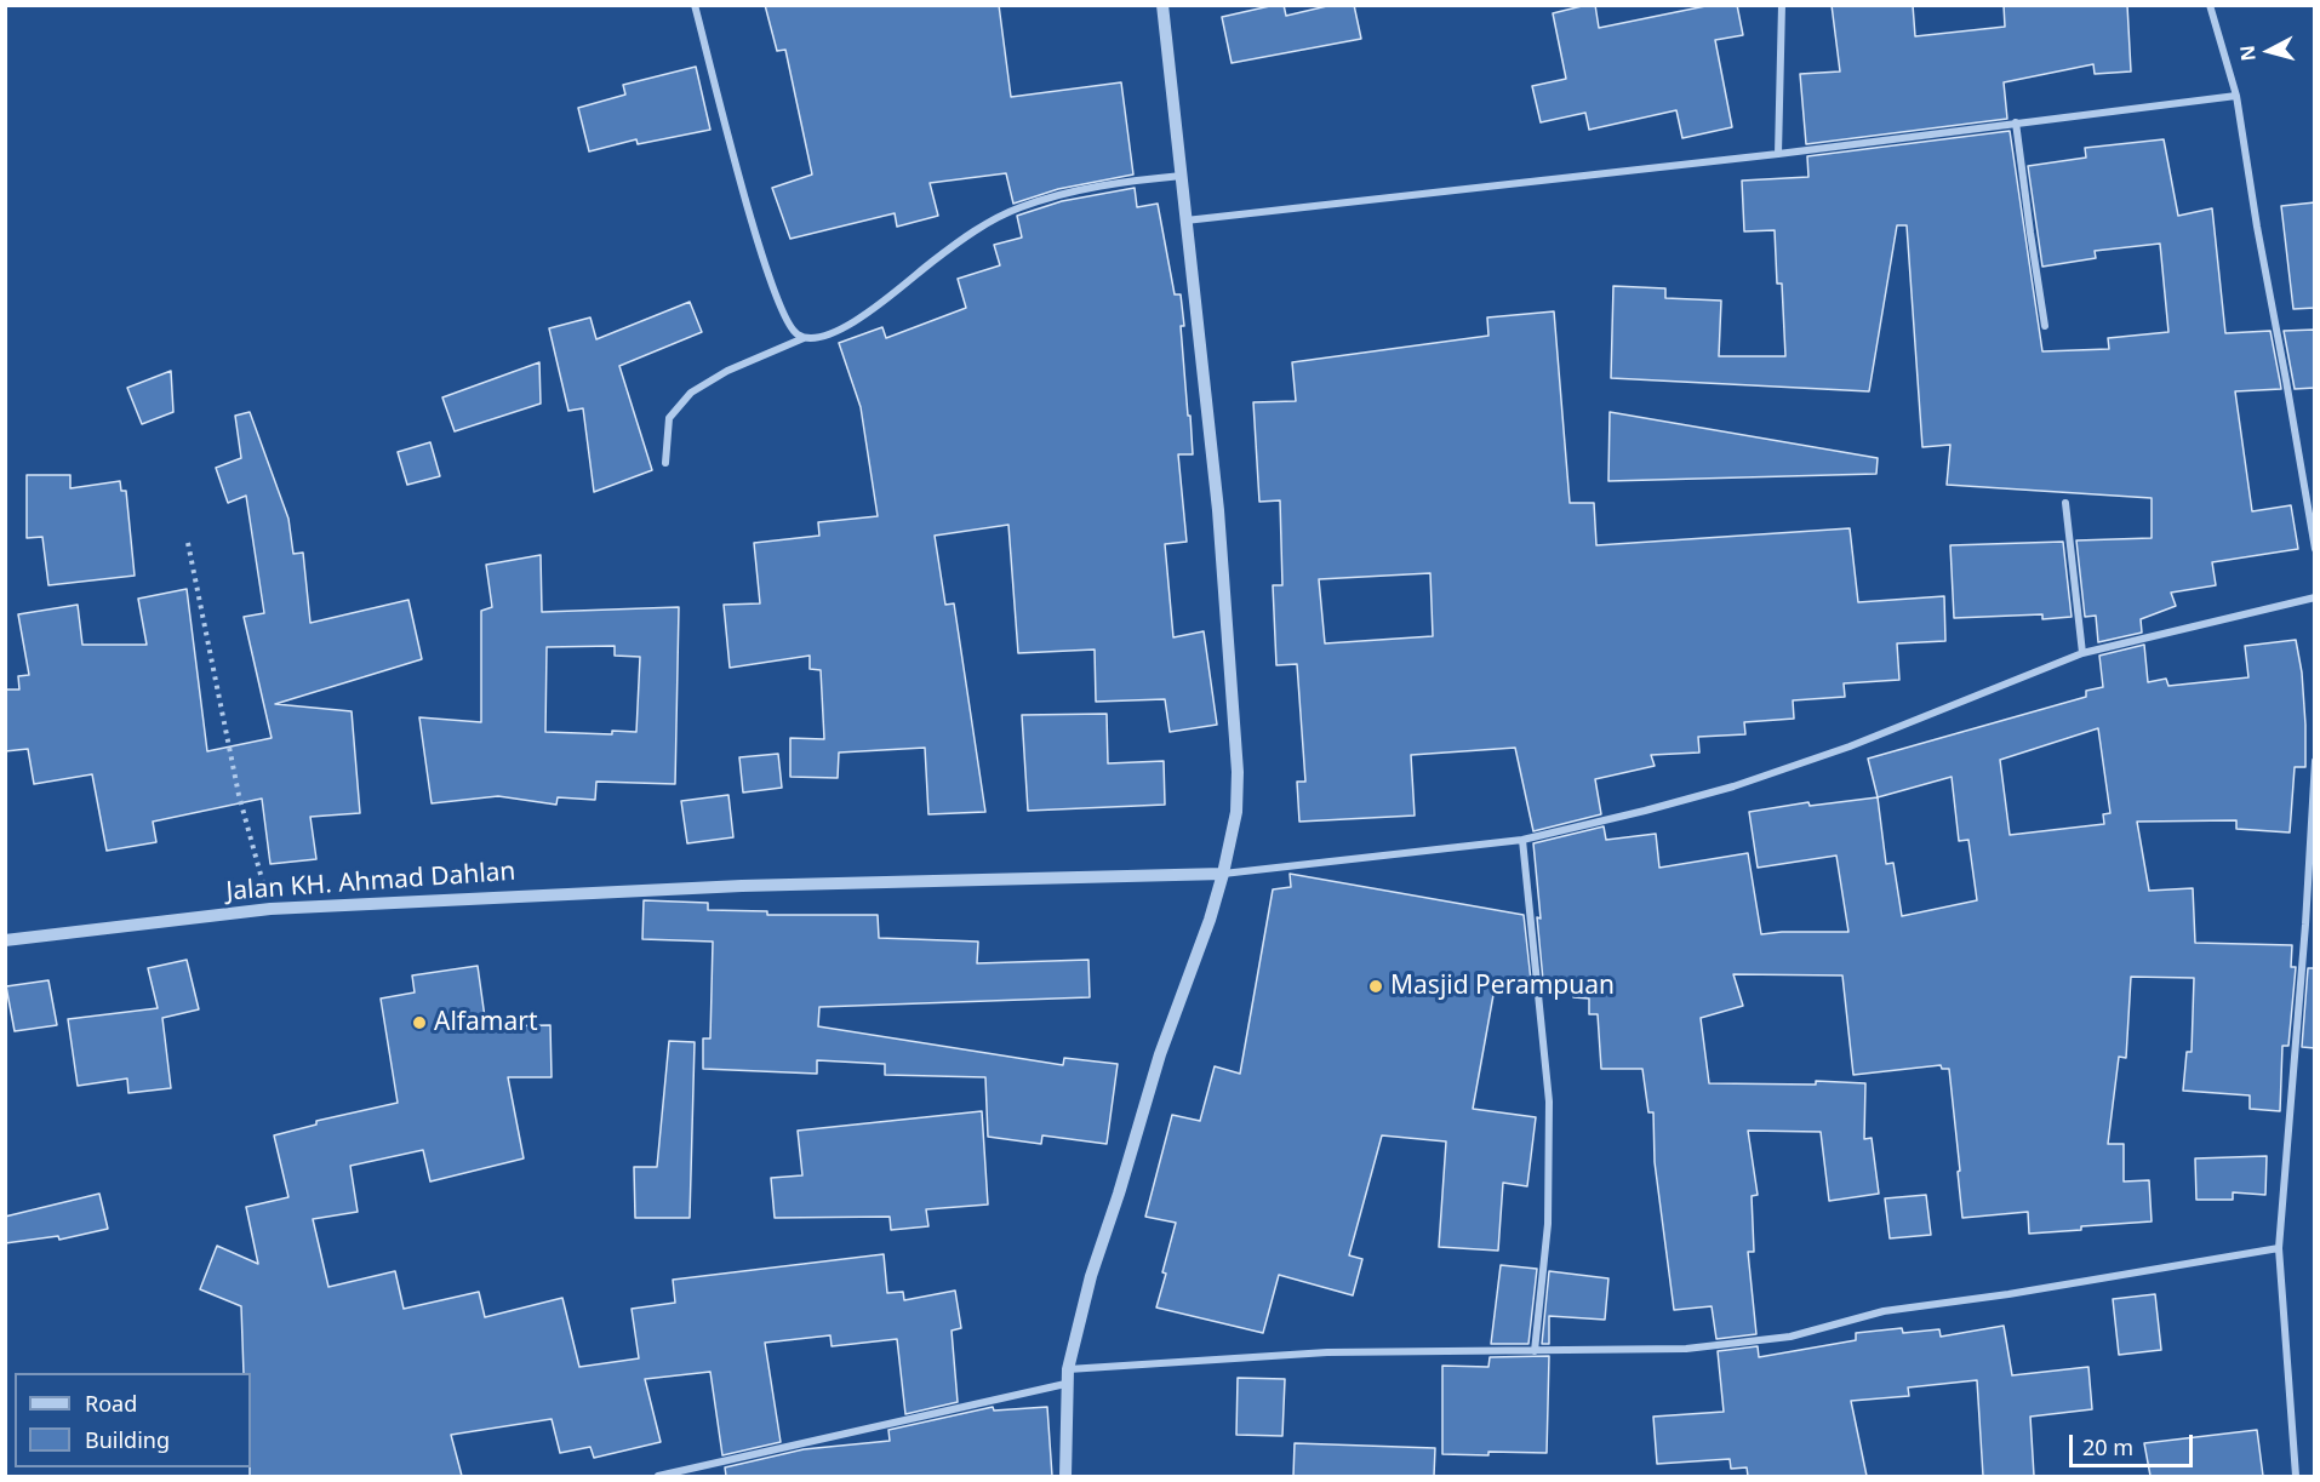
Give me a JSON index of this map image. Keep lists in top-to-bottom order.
{
  "streets": {
    "street": ["Jalan KH. Ahmad Dahlan"]
  },
  "places": ["Masjid Perampuan", "Alfamart"],
  "legend": ["Road", "Building"],
  "scale_bar": "20 m",
  "north": "left"
}
